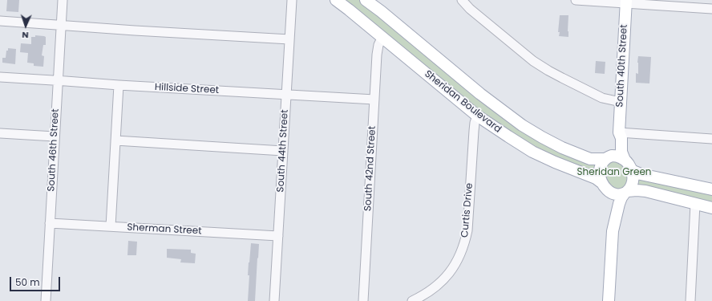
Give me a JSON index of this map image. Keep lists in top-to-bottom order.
{
  "streets": {
    "main road": ["South 40th Street", "Sheridan Boulevard"],
    "street": [
      "Hillside Street",
      "South 46th Street",
      "South 44th Street",
      "South 42nd Street",
      "Curtis Drive",
      "Sherman Street"
    ]
  },
  "crossings": [
    ["South 40th Street", "Sheridan Boulevard"],
    ["Hillside Street", "South 46th Street"],
    ["Hillside Street", "South 44th Street"],
    ["Hillside Street", "South 42nd Street"],
    ["Sheridan Boulevard", "South 42nd Street"],
    ["Sheridan Boulevard", "Curtis Drive"],
    ["South 46th Street", "Sherman Street"],
    ["South 44th Street", "Sherman Street"]
  ],
  "parks": ["Sheridan Green"],
  "scale_bar": "50 m",
  "north": "bottom"
}
